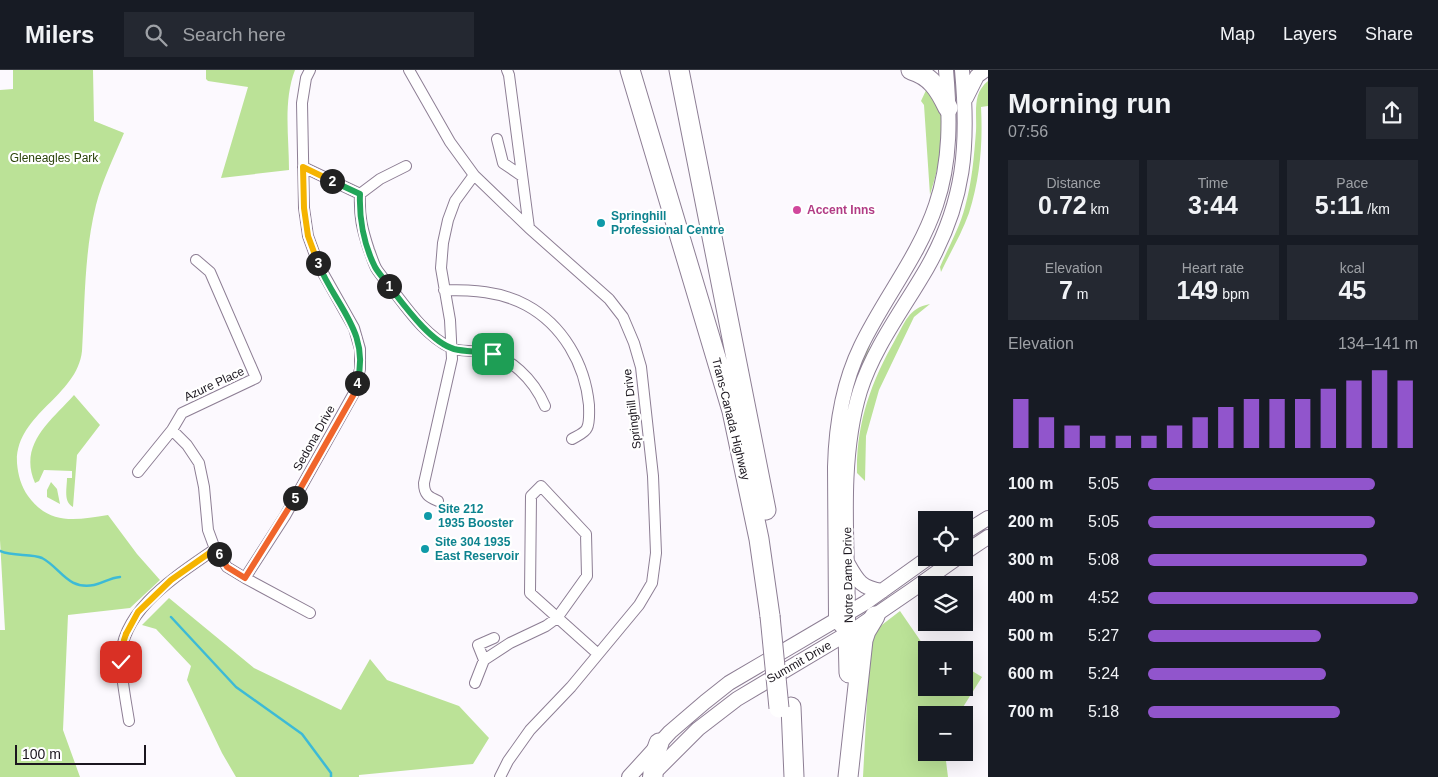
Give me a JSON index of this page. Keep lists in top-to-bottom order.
{
  "streets": {
    "highway": ["Trans-Canada Highway"],
    "main road": ["Notre Dame Drive", "Summit Drive"],
    "street": ["Azure Place", "Springhill Drive", "Sedona Drive"]
  },
  "crossings": [
    ["Notre Dame Drive", "Summit Drive"]
  ],
  "parks": ["Gleneagles Park"],
  "places": [
    "Accent Inns",
    "Springhill Professional Centre",
    "Site 212 1935 Booster",
    "Site 304 1935 East Reservoir"
  ],
  "scale_bar": "100 m",
  "page": {
    "header": "Milers",
    "search": "Search here",
    "nav": ["Map", "Layers", "Share"],
    "heading": ["Morning run", "07:56"],
    "stats": [
      ["Distance", "0.72 km"],
      ["Time", "3:44"],
      ["Pace", "5:11 /km"],
      ["Elevation", "7 m"],
      ["Heart rate", "149 bpm"],
      ["kcal", "45"]
    ],
    "pins": [
      "2",
      "3",
      "1",
      "4",
      "5",
      "6"
    ],
    "chart": ["Elevation", "134–141 m"],
    "list": [
      {
        "name": "100 m",
        "note": "5:05"
      },
      {
        "name": "200 m",
        "note": "5:05"
      },
      {
        "name": "300 m",
        "note": "5:08"
      },
      {
        "name": "400 m",
        "note": "4:52"
      },
      {
        "name": "500 m",
        "note": "5:27"
      },
      {
        "name": "600 m",
        "note": "5:24"
      },
      {
        "name": "700 m",
        "note": "5:18"
      }
    ],
    "map_buttons": ["+", "−"],
    "scale": "100 m"
  }
}
